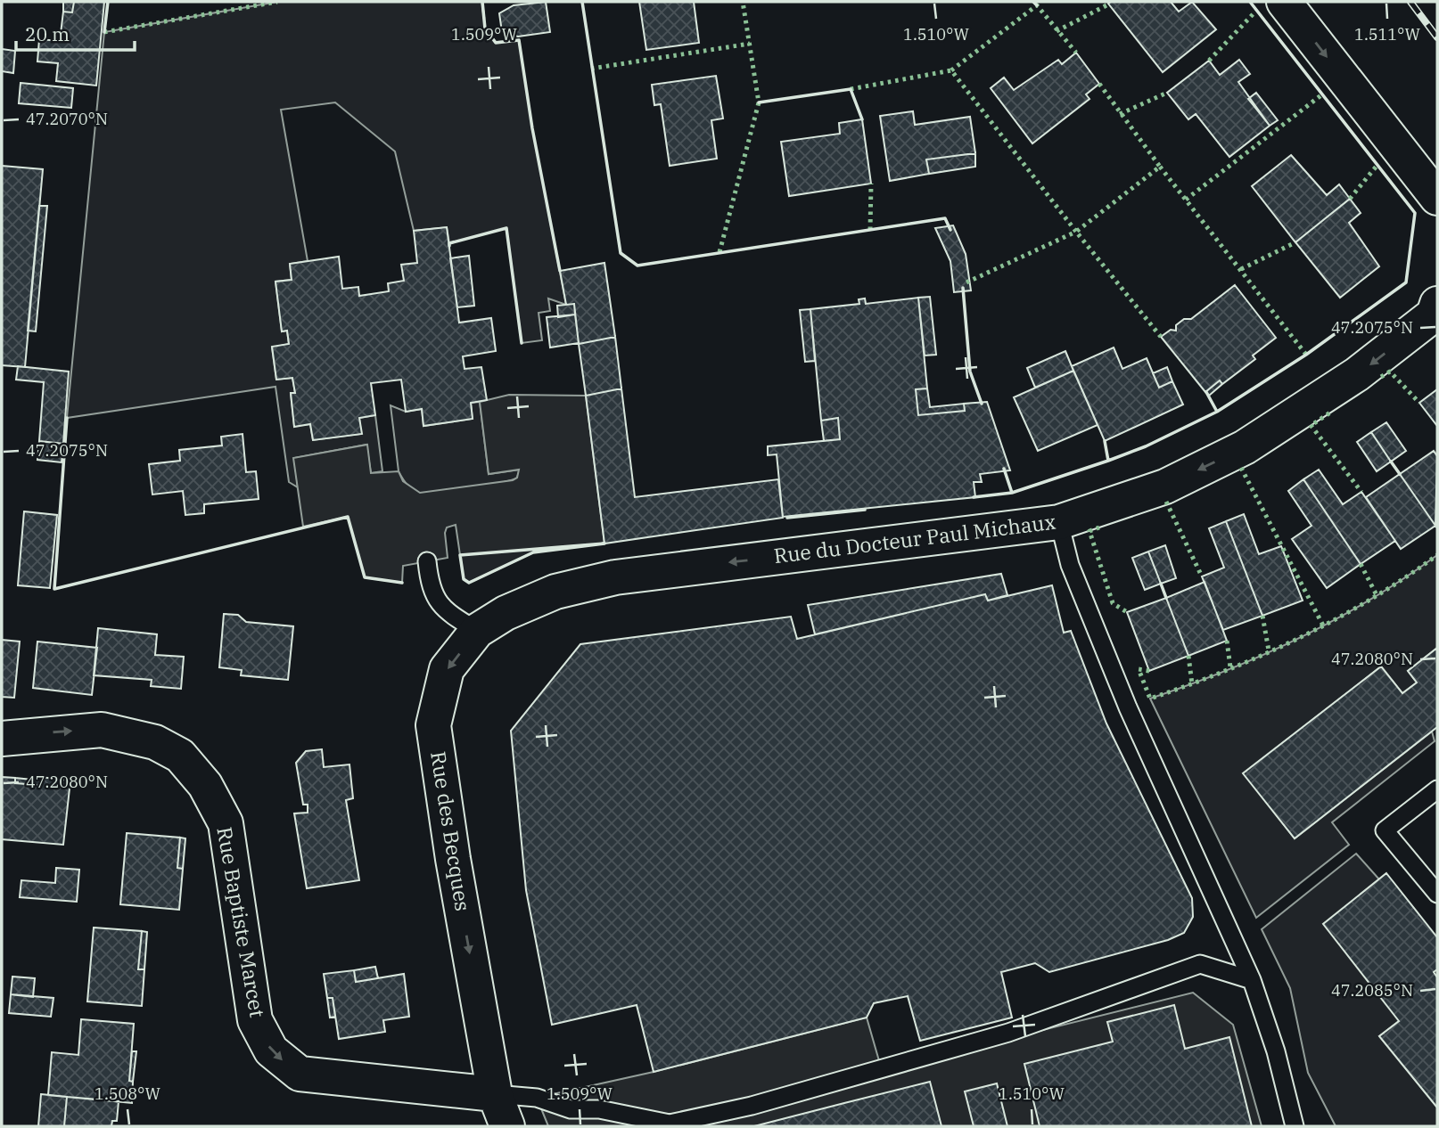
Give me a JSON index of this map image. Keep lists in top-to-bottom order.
{
  "streets": {
    "street": ["Rue du Docteur Paul Michaux", "Rue des Becques", "Rue Baptiste Marcet"]
  },
  "crossings": [
    ["Rue du Docteur Paul Michaux", "Rue des Becques"],
    ["Rue des Becques", "Rue Baptiste Marcet"]
  ],
  "one_way": ["Rue du Docteur Paul Michaux", "Rue des Becques", "Rue Baptiste Marcet"],
  "scale_bar": "20 m",
  "coordinates": [
    "1.509°W",
    "1.510°W",
    "1.511°W",
    "47.2070°N",
    "47.2075°N",
    "47.2080°N",
    "47.2085°N",
    "1.508°W"
  ]
}
